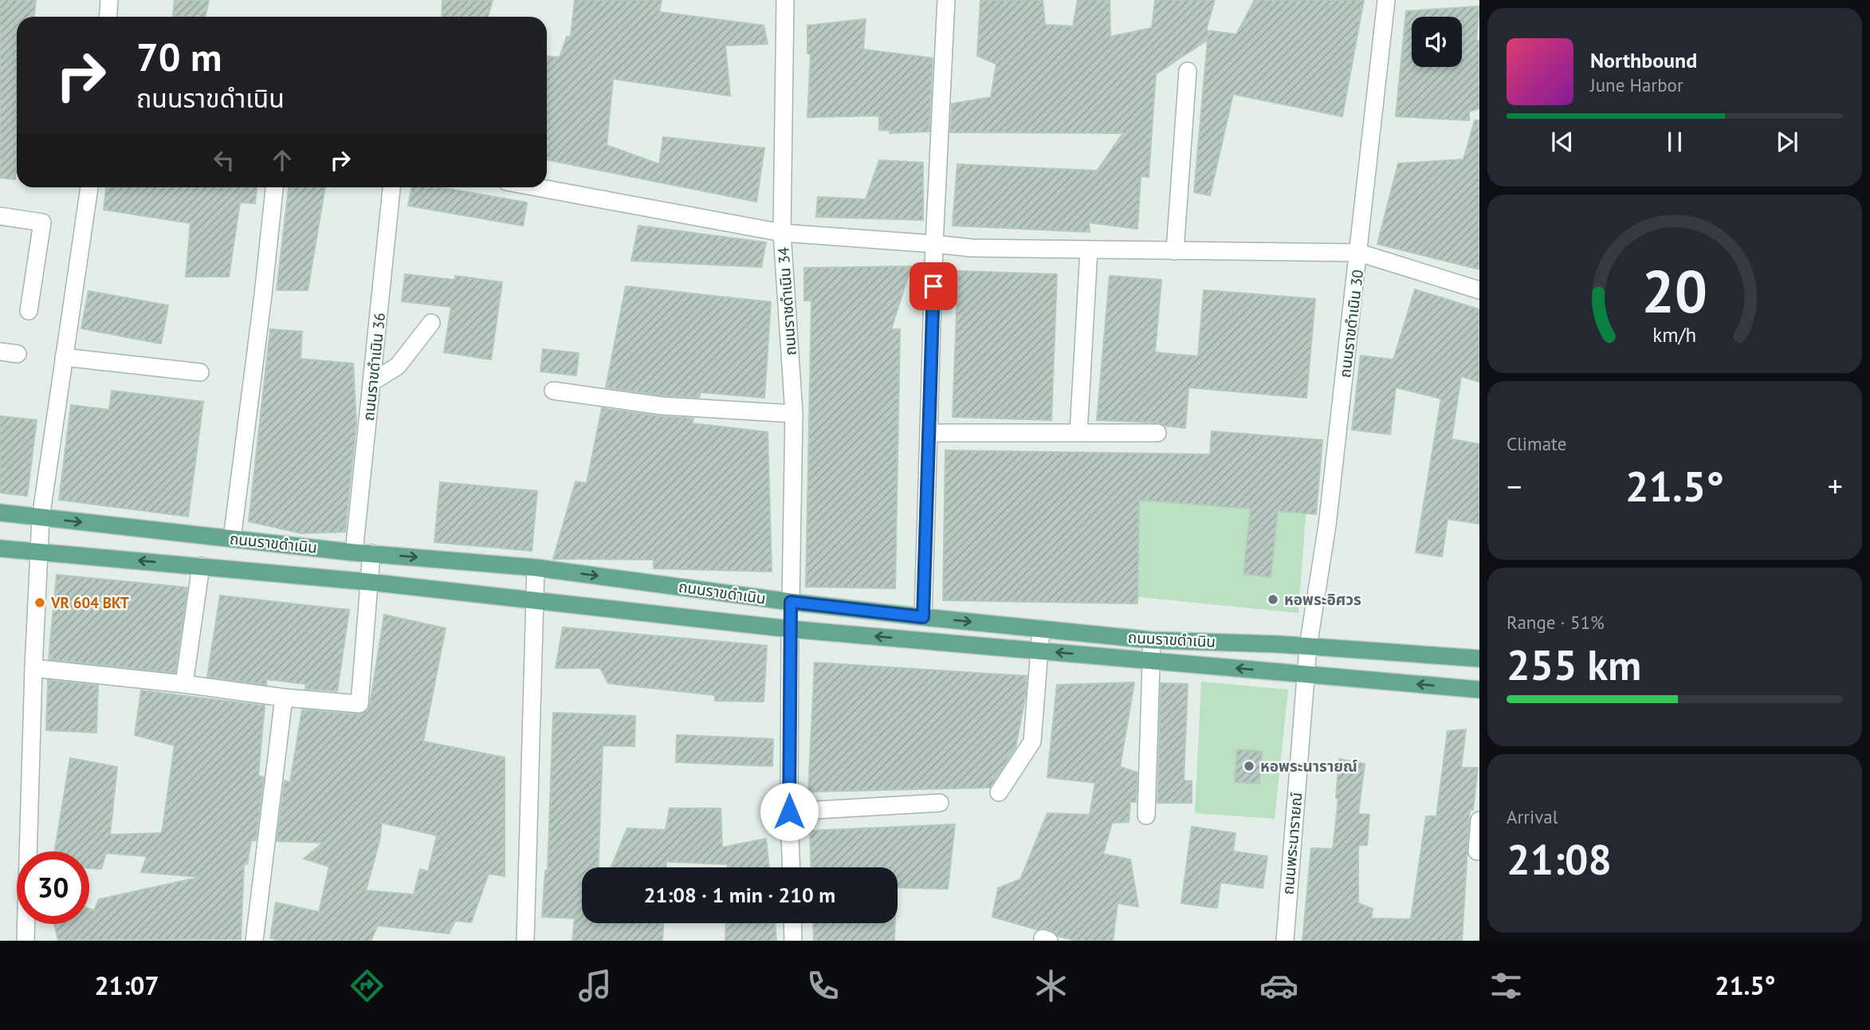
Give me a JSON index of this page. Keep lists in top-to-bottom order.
{
  "streets": {
    "main road": ["ถนนราขดำเนิน"],
    "street": [
      "ถนนราชดำเนิน 34",
      "ถนนราขดำเนิน 30",
      "ถนนราขดำเนิน 36",
      "ถนนพระนารายณ์"
    ]
  },
  "crossings": [
    ["ถนนราชดำเนิน 34", "ถนนราขดำเนิน"],
    ["ถนนราขดำเนิน 30", "ถนนราขดำเนิน"],
    ["ถนนราขดำเนิน 30", "ถนนพระนารายณ์"],
    ["ถนนราขดำเนิน 36", "ถนนราขดำเนิน"],
    ["ถนนราขดำเนิน", "ถนนพระนารายณ์"]
  ],
  "places": ["หอพระอิศวร", "VR 604 BKT", "หอพระนารายณ์"],
  "page": {
    "turn": ["70 m", "ถนนราขดำเนิน"],
    "song": ["Northbound", "June Harbor"],
    "tile": [
      "Climate",
      ["Range · 51%", "255 km"],
      ["Arrival", "21:08"]
    ],
    "heat": ["−", "21.5°", "+"],
    "limit": "30",
    "trip": "21:08 · 1 min · 210 m",
    "tabs": ["21:07", "21.5°"],
    "gauge": ["20", "km/h"]
  }
}
